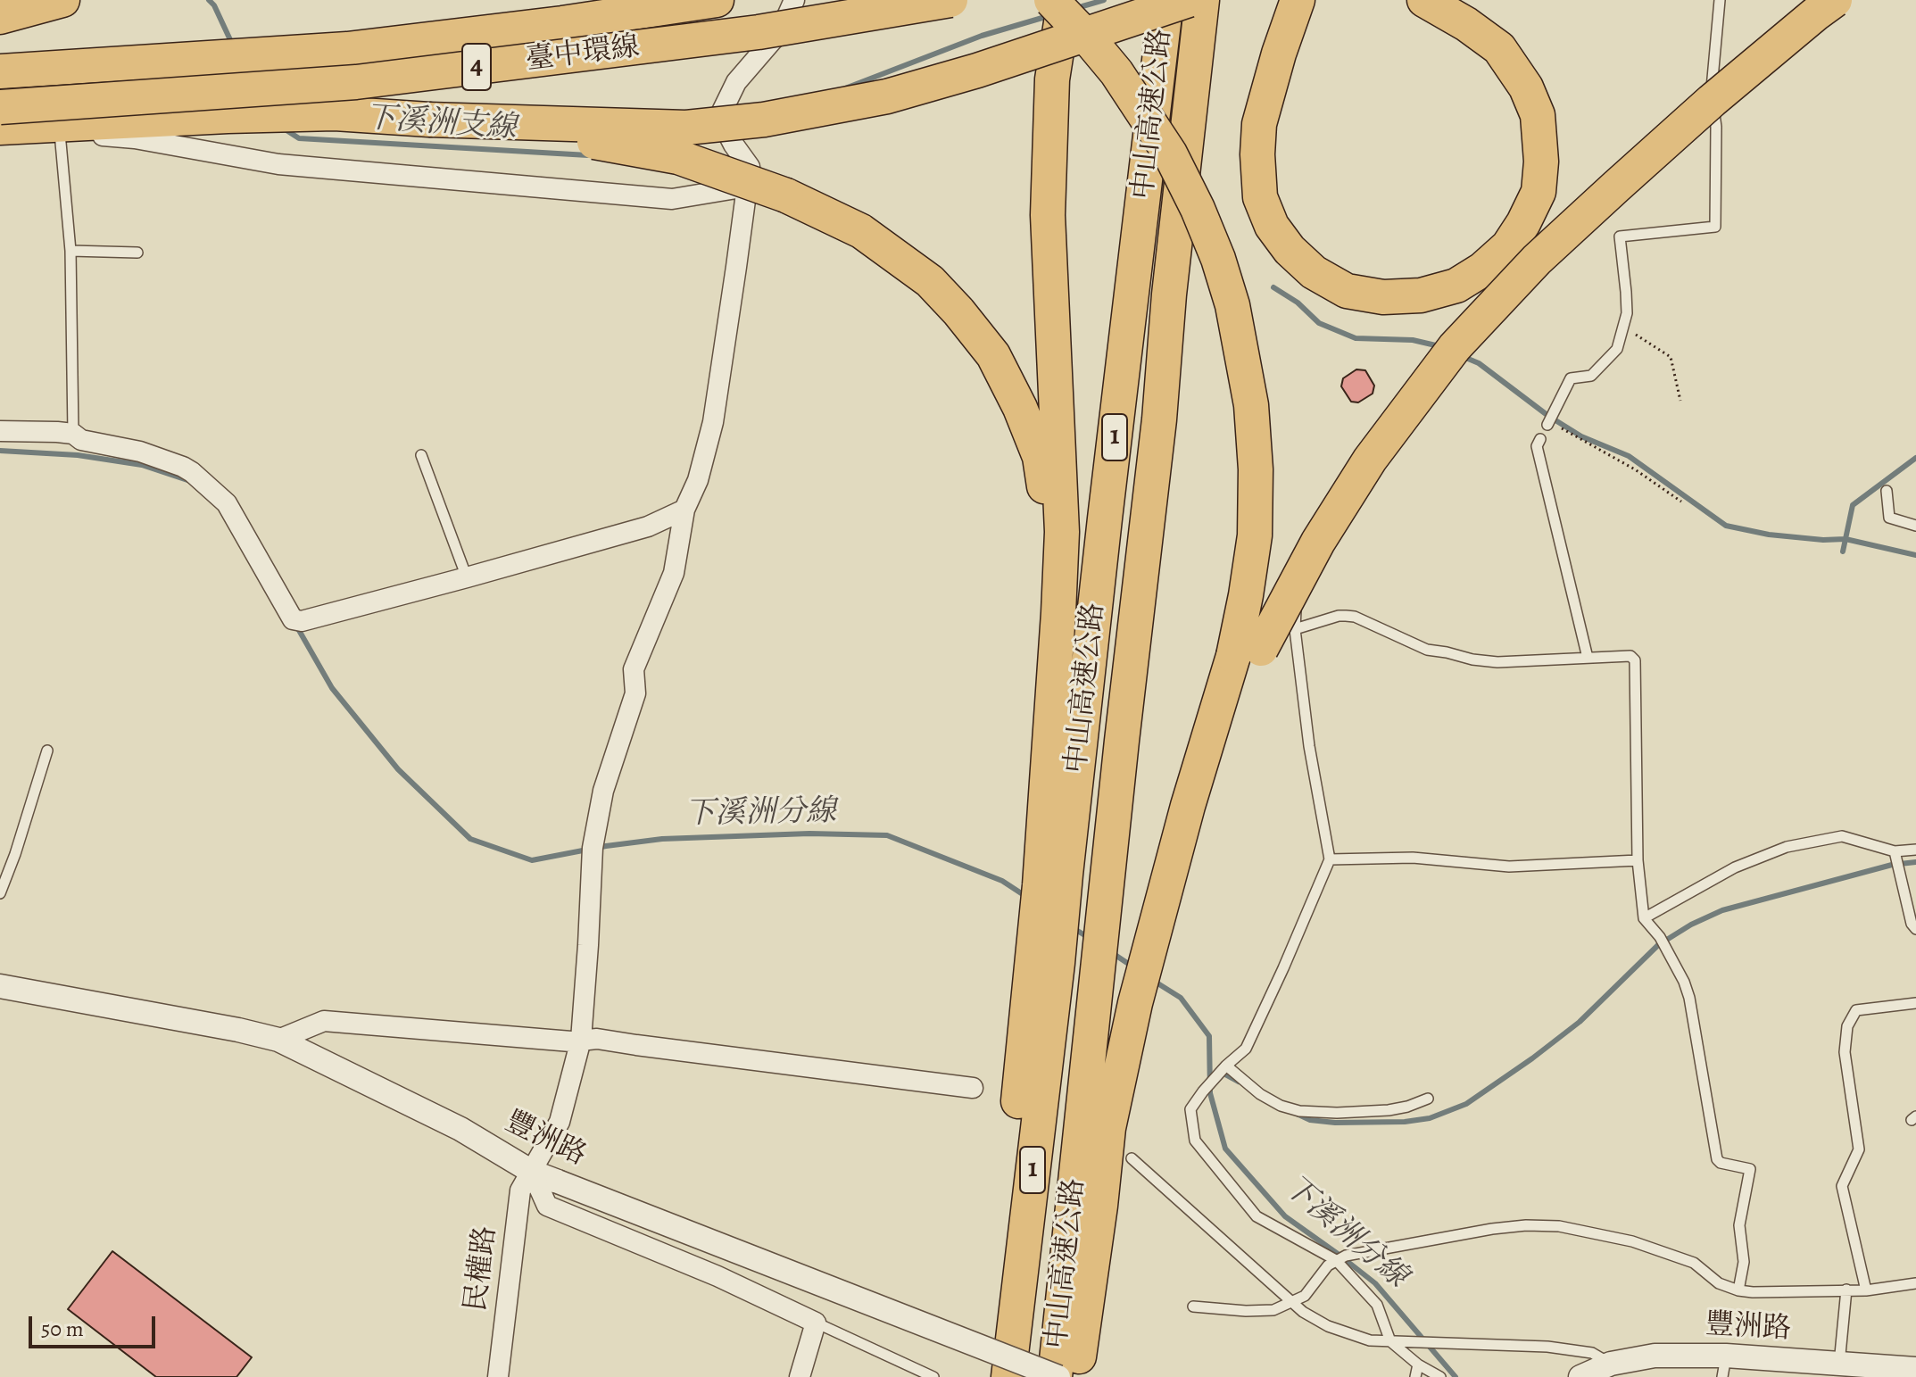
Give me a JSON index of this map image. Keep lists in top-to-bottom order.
{
  "streets": {
    "highway": [
      "臺中環線",
      "4",
      "中山高速公路",
      "1"
    ],
    "street": ["豐洲路", "民權路"]
  },
  "crossings": [
    ["中山高速公路", "豐洲路"],
    ["豐洲路", "民權路"]
  ],
  "water": ["下溪洲支線", "下溪洲分線"],
  "scale_bar": "50 m"
}
